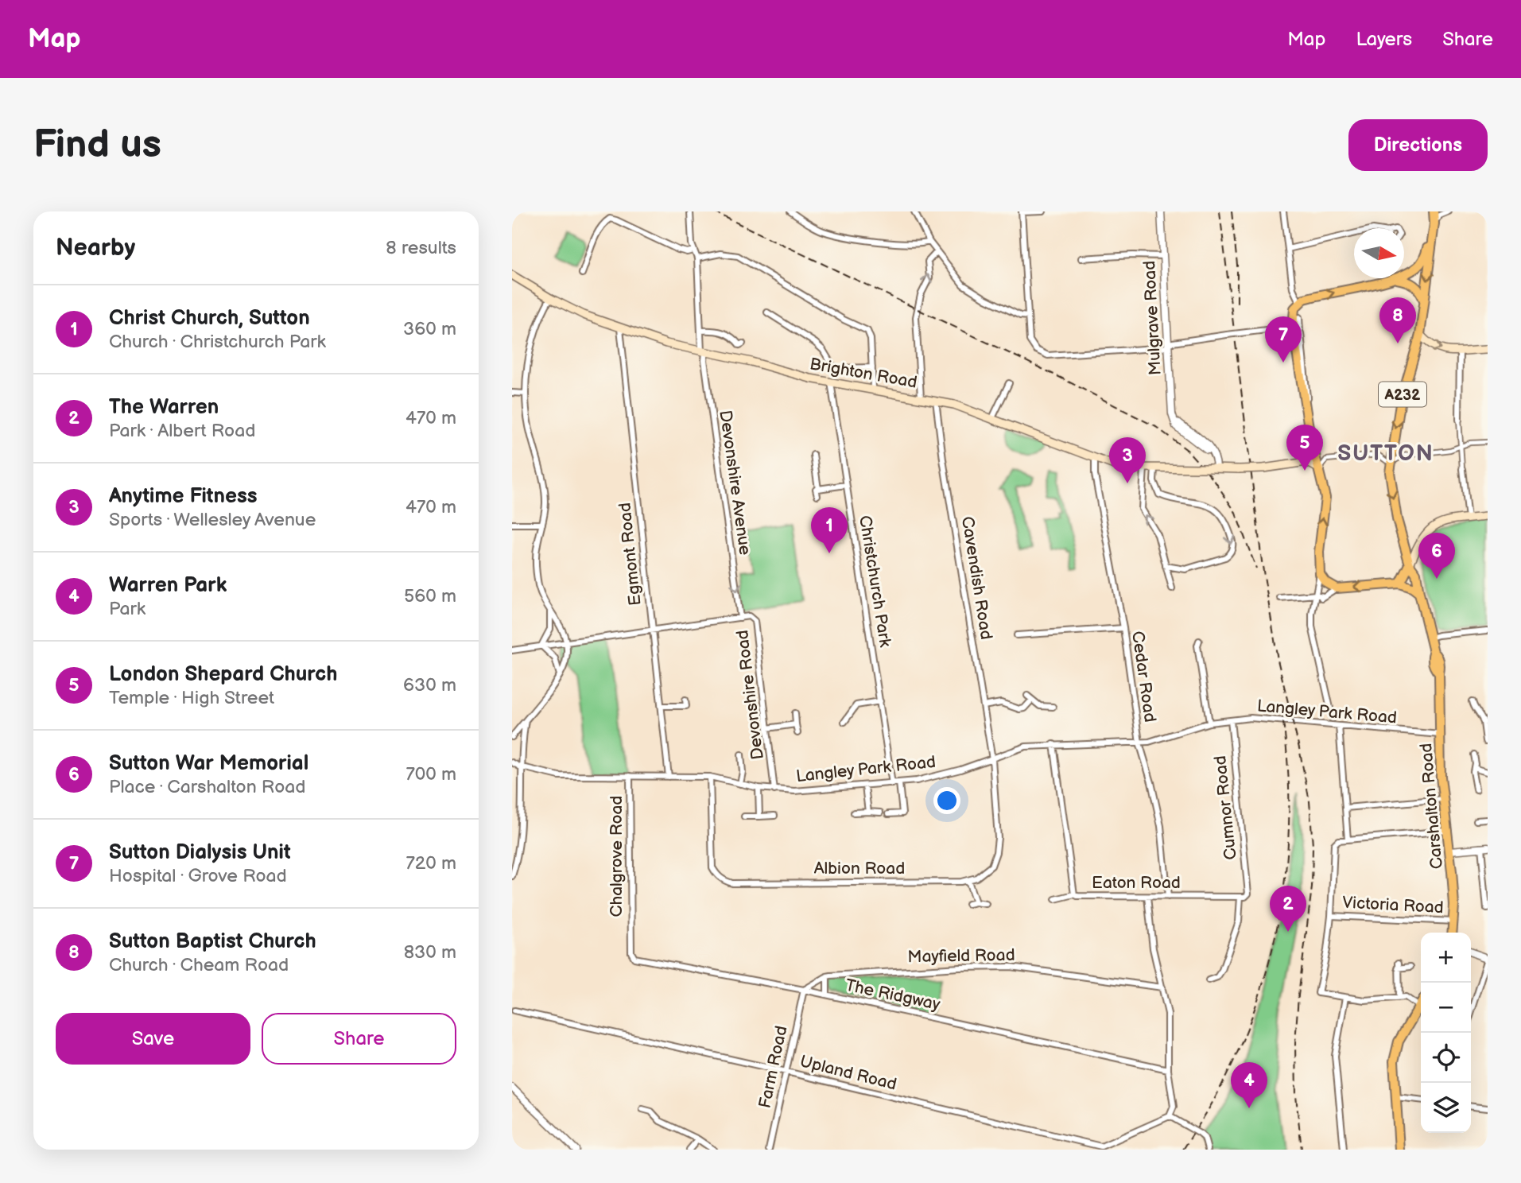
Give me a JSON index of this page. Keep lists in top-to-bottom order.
{
  "streets": {
    "highway": ["A232", "Carshalton Road"],
    "main road": ["Brighton Road"],
    "street": [
      "Mulgrave Road",
      "Devonshire Avenue",
      "Egmont Road",
      "Cavendish Road",
      "Christchurch Park",
      "Cedar Road",
      "Devonshire Road",
      "Langley Park Road",
      "Cumnor Road",
      "Chalgrove Road",
      "Albion Road",
      "Eaton Road",
      "Victoria Road",
      "Mayfield Road",
      "The Ridgway",
      "Farm Road",
      "Upland Road"
    ]
  },
  "crossings": [
    ["Mulgrave Road", "Brighton Road"],
    ["Brighton Road", "Devonshire Avenue"],
    ["Brighton Road", "Egmont Road"],
    ["Brighton Road", "Cavendish Road"],
    ["Brighton Road", "Christchurch Park"],
    ["Brighton Road", "Cedar Road"],
    ["A232", "Carshalton Road"],
    ["Devonshire Avenue", "Devonshire Road"],
    ["Egmont Road", "Devonshire Road"],
    ["Egmont Road", "Langley Park Road"],
    ["Cavendish Road", "Langley Park Road"],
    ["Christchurch Park", "Langley Park Road"],
    ["Cedar Road", "Langley Park Road"],
    ["Cedar Road", "Eaton Road"],
    ["Devonshire Road", "Langley Park Road"],
    ["Langley Park Road", "Carshalton Road"],
    ["Langley Park Road", "Cumnor Road"],
    ["Langley Park Road", "Chalgrove Road"],
    ["Langley Park Road", "Albion Road"],
    ["Langley Park Road", "Eaton Road"],
    ["Carshalton Road", "Victoria Road"],
    ["Cumnor Road", "Eaton Road"],
    ["Chalgrove Road", "The Ridgway"],
    ["Mayfield Road", "The Ridgway"],
    ["Mayfield Road", "Farm Road"],
    ["The Ridgway", "Farm Road"],
    ["Farm Road", "Upland Road"]
  ],
  "one_way": ["Devonshire Avenue"],
  "districts": ["SUTTON"],
  "north": "right",
  "page": {
    "header": "Map",
    "nav": ["Map", "Layers", "Share"],
    "buttons": [
      "Directions",
      ["Save", "Share"]
    ],
    "title": "Find us",
    "heading": ["Nearby", "8 results"],
    "list": [
      {
        "mark": "1",
        "name": "Christ Church, Sutton",
        "note": "Church · Christchurch Park",
        "value": "360 m"
      },
      {
        "mark": "2",
        "name": "The Warren",
        "note": "Park · Albert Road",
        "value": "470 m"
      },
      {
        "mark": "3",
        "name": "Anytime Fitness",
        "note": "Sports · Wellesley Avenue",
        "value": "470 m"
      },
      {
        "mark": "4",
        "name": "Warren Park",
        "note": "Park",
        "value": "560 m"
      },
      {
        "mark": "5",
        "name": "London Shepard Church",
        "note": "Temple · High Street",
        "value": "630 m"
      },
      {
        "mark": "6",
        "name": "Sutton War Memorial",
        "note": "Place · Carshalton Road",
        "value": "700 m"
      },
      {
        "mark": "7",
        "name": "Sutton Dialysis Unit",
        "note": "Hospital · Grove Road",
        "value": "720 m"
      },
      {
        "mark": "8",
        "name": "Sutton Baptist Church",
        "note": "Church · Cheam Road",
        "value": "830 m"
      }
    ],
    "pins": [
      "8",
      "7",
      "5",
      "3",
      "1",
      "6",
      "2",
      "4"
    ],
    "map_buttons": ["+", "−"]
  }
}
